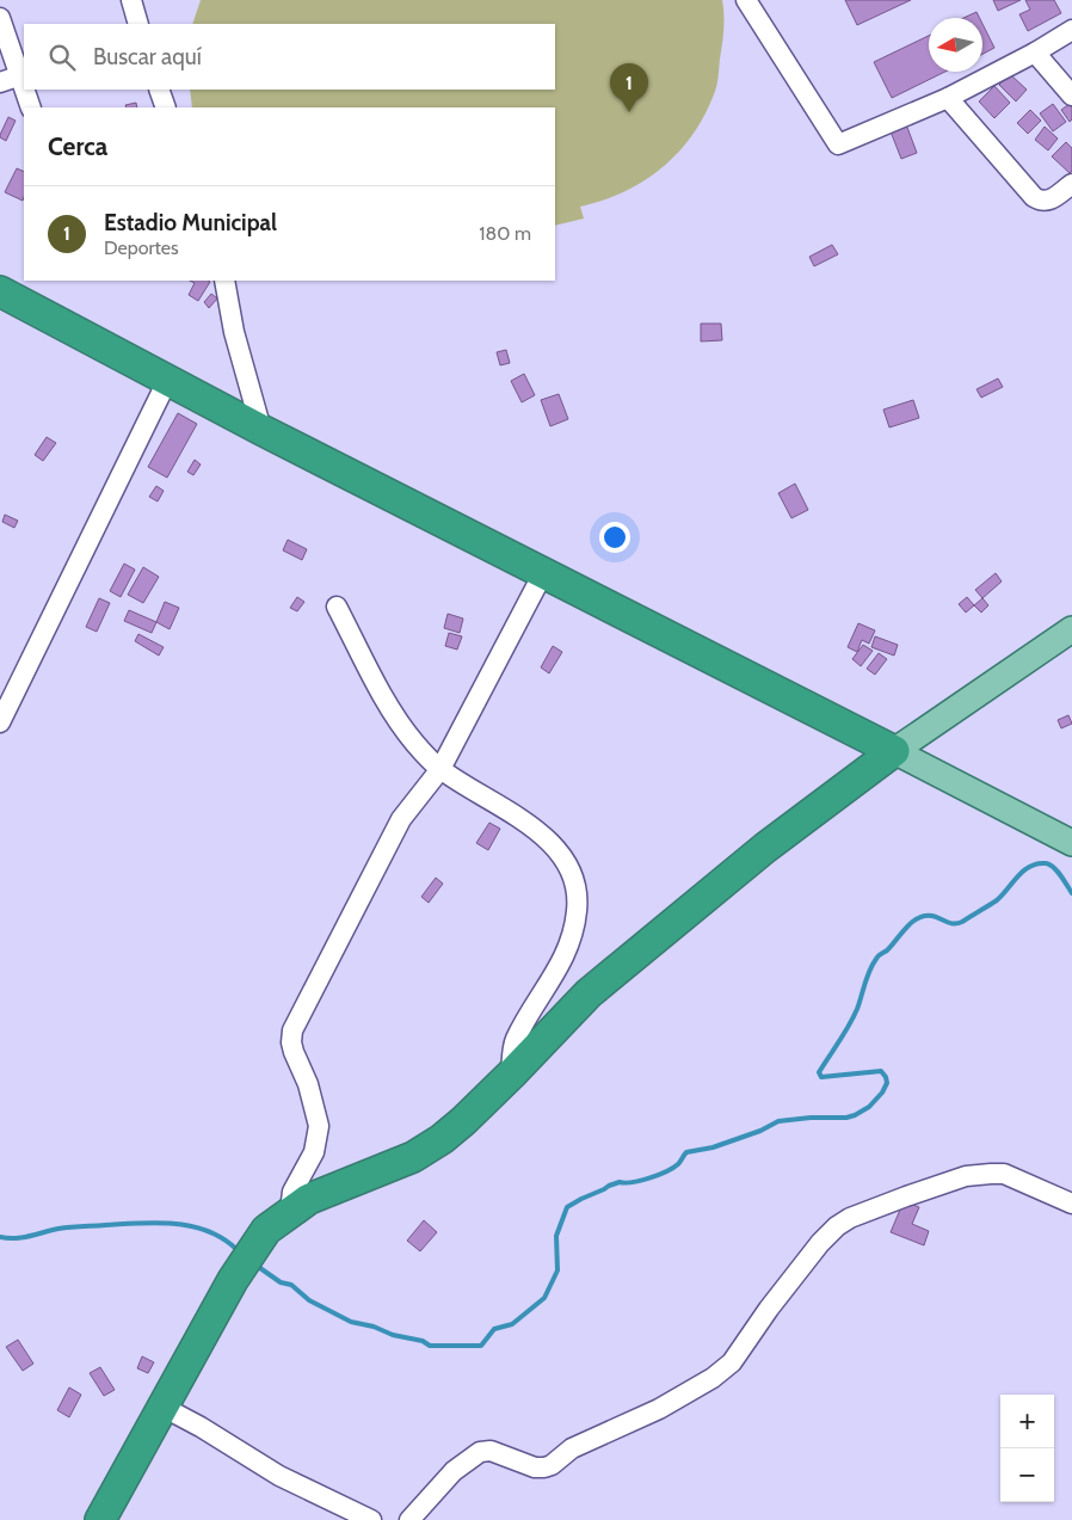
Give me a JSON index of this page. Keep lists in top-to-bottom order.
{
  "north": "left",
  "page": {
    "search": "Buscar aquí",
    "pins": "1",
    "heading": "Cerca",
    "list": [
      {
        "mark": "1",
        "name": "Estadio Municipal",
        "note": "Deportes",
        "value": "180 m"
      }
    ],
    "map_buttons": ["+", "−"]
  }
}
